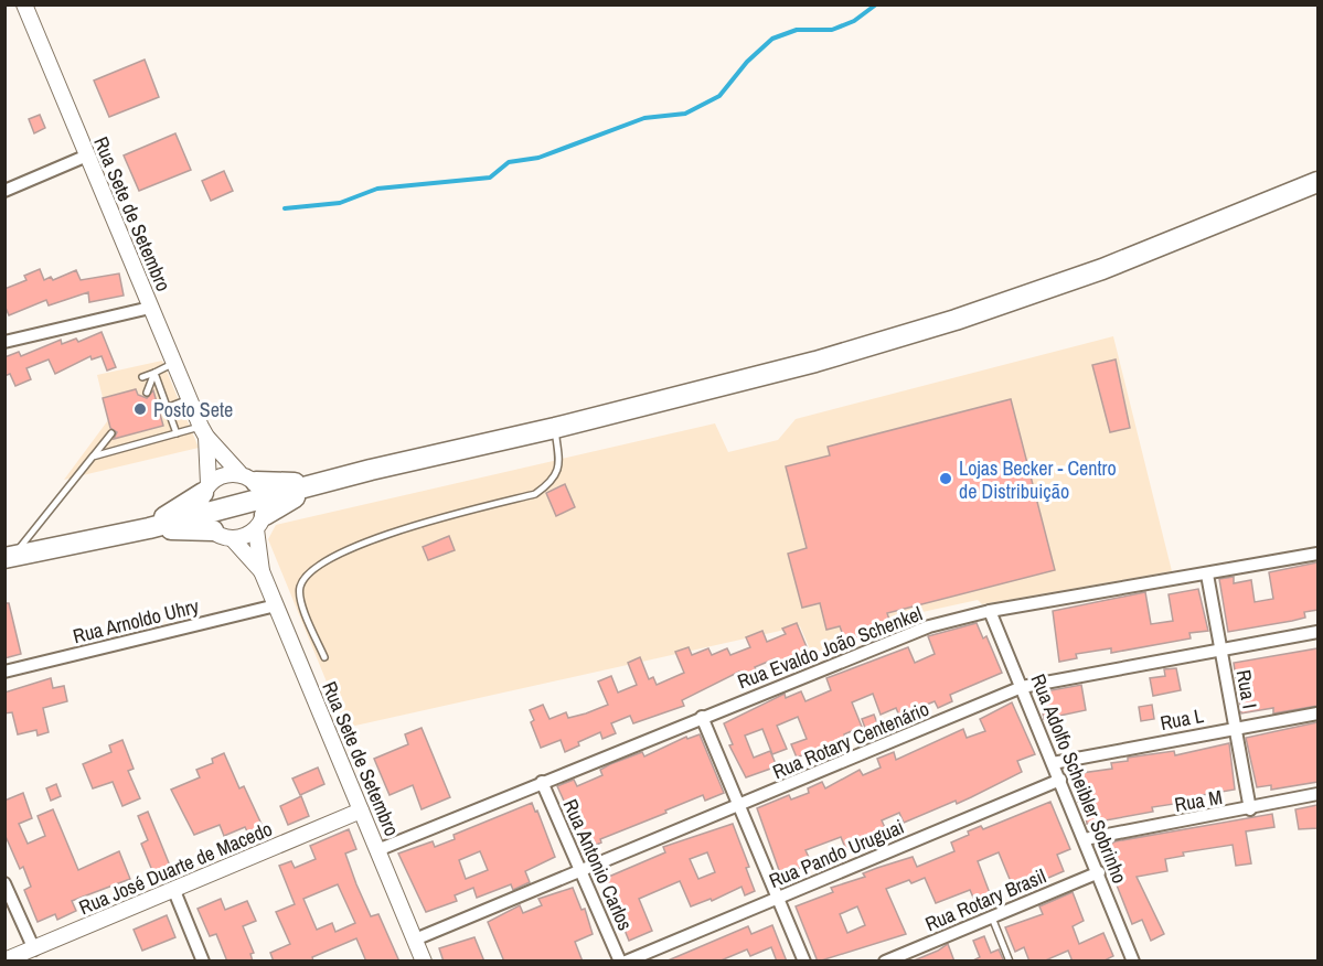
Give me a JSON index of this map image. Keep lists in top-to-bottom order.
{
  "streets": {
    "street": [
      "Rua Sete de Setembro",
      "Rua Arnoldo Uhry",
      "Rua Evaldo João Schenkel",
      "Rua I",
      "Rua L",
      "Rua Rotary Centenário",
      "Rua Adolfo Scheibler Sobrinho",
      "Rua M",
      "Rua Pando Uruguai",
      "Rua Antonio Carlos",
      "Rua José Duarte de Macedo",
      "Rua Rotary Brasil"
    ]
  },
  "crossings": [
    ["Rua Sete de Setembro", "Rua Arnoldo Uhry"],
    ["Rua Sete de Setembro", "Rua Evaldo João Schenkel"],
    ["Rua Sete de Setembro", "Rua Rotary Centenário"],
    ["Rua Sete de Setembro", "Rua José Duarte de Macedo"],
    ["Rua Evaldo João Schenkel", "Rua I"],
    ["Rua Evaldo João Schenkel", "Rua Adolfo Scheibler Sobrinho"],
    ["Rua Evaldo João Schenkel", "Rua Antonio Carlos"],
    ["Rua I", "Rua L"],
    ["Rua I", "Rua Rotary Centenário"],
    ["Rua I", "Rua M"],
    ["Rua L", "Rua Adolfo Scheibler Sobrinho"],
    ["Rua Rotary Centenário", "Rua Adolfo Scheibler Sobrinho"],
    ["Rua Rotary Centenário", "Rua Antonio Carlos"],
    ["Rua Adolfo Scheibler Sobrinho", "Rua M"],
    ["Rua Adolfo Scheibler Sobrinho", "Rua Pando Uruguai"],
    ["Rua Adolfo Scheibler Sobrinho", "Rua Rotary Brasil"]
  ],
  "places": ["Posto Sete", "Lojas Becker - Centro de Distribuição"]
}
